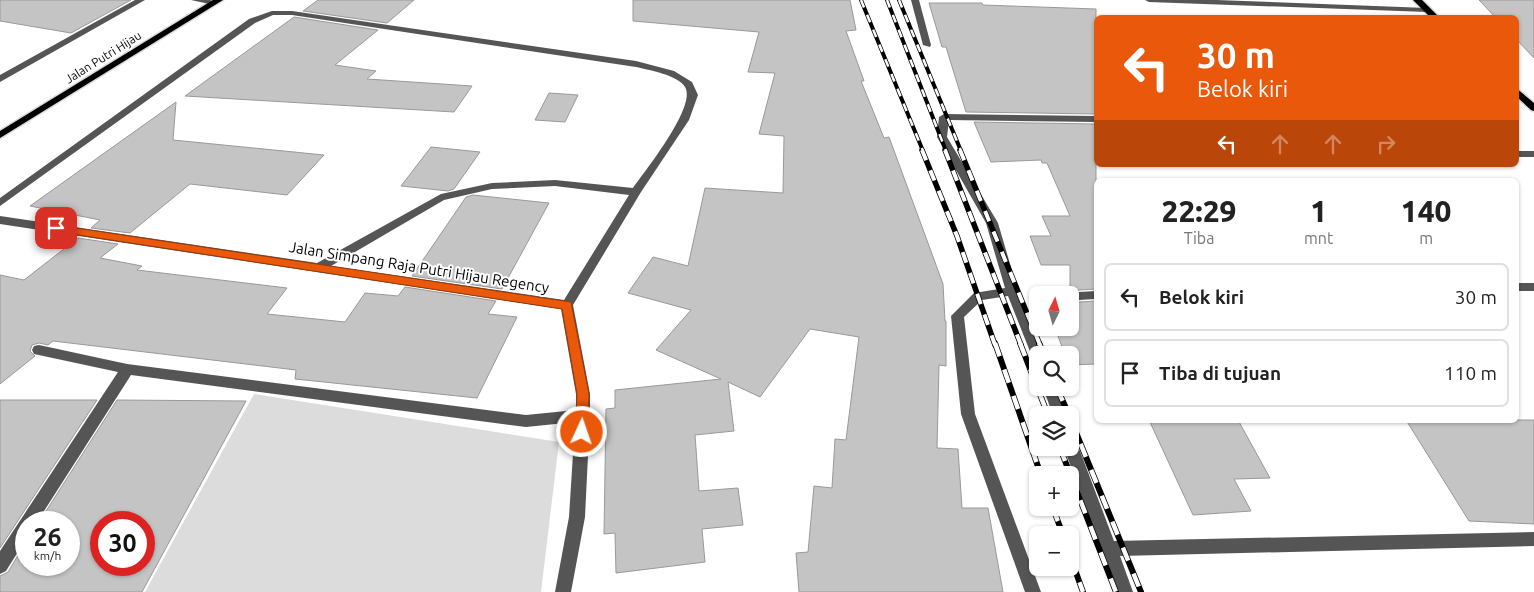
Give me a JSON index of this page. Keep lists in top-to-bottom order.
{
  "streets": {
    "main road": ["Jalan Putri Hijau"],
    "street": ["Jalan Simpang Raja Putri Hijau Regency"]
  },
  "north": "top",
  "page": {
    "turn": ["30 m", "Belok kiri"],
    "eta": [
      "22:29",
      "Tiba",
      "1",
      "mnt",
      "140",
      "m"
    ],
    "list": [
      {
        "name": "Belok kiri",
        "value": "30 m"
      },
      {
        "name": "Tiba di tujuan",
        "value": "110 m"
      }
    ],
    "map_buttons": ["+", "−"],
    "speed": "26 km/h",
    "limit": "30"
  }
}
